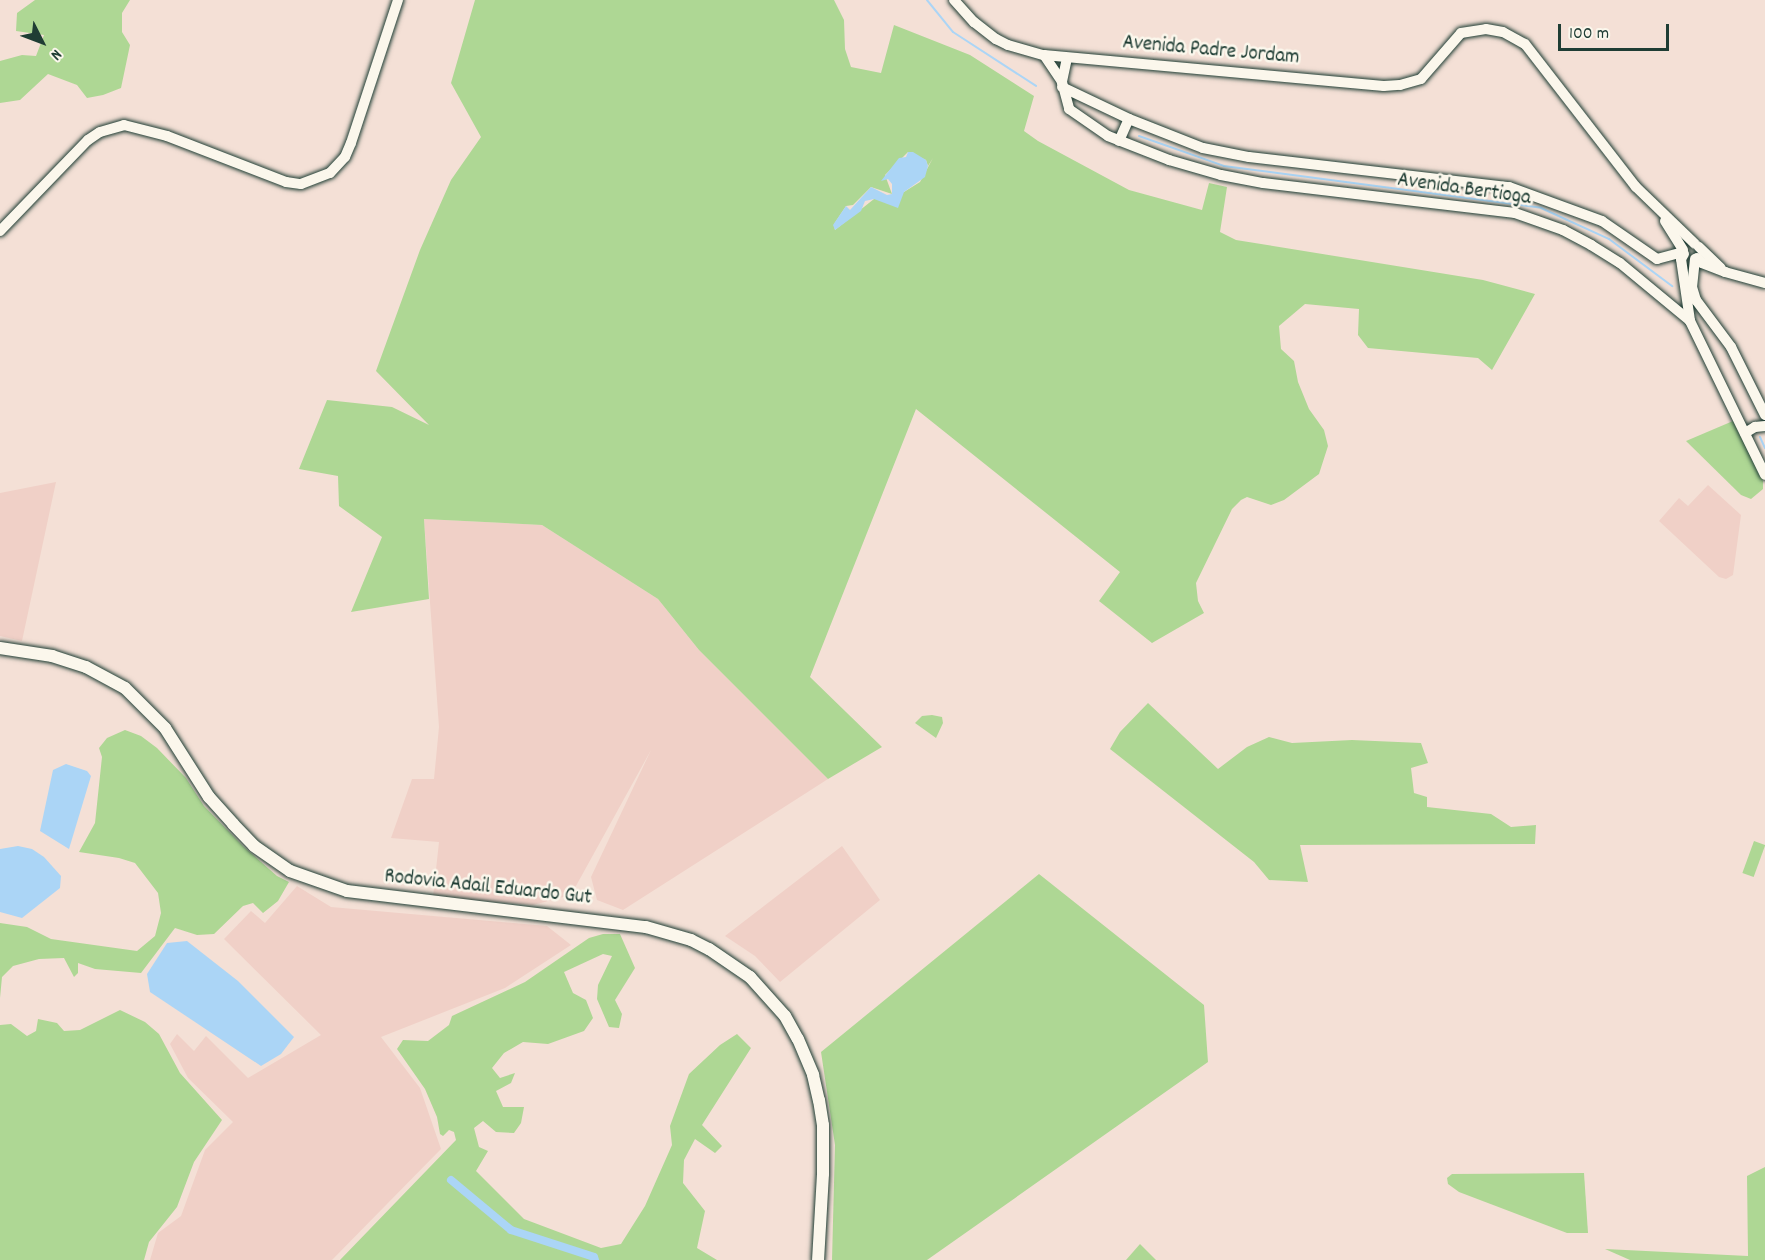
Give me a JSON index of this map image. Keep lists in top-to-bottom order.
{
  "streets": {
    "main road": ["Rodovia Adail Eduardo Gut"],
    "street": ["Avenida Padre Jordam", "Avenida Bertioga"]
  },
  "scale_bar": "100 m",
  "north": "bottom right"
}
